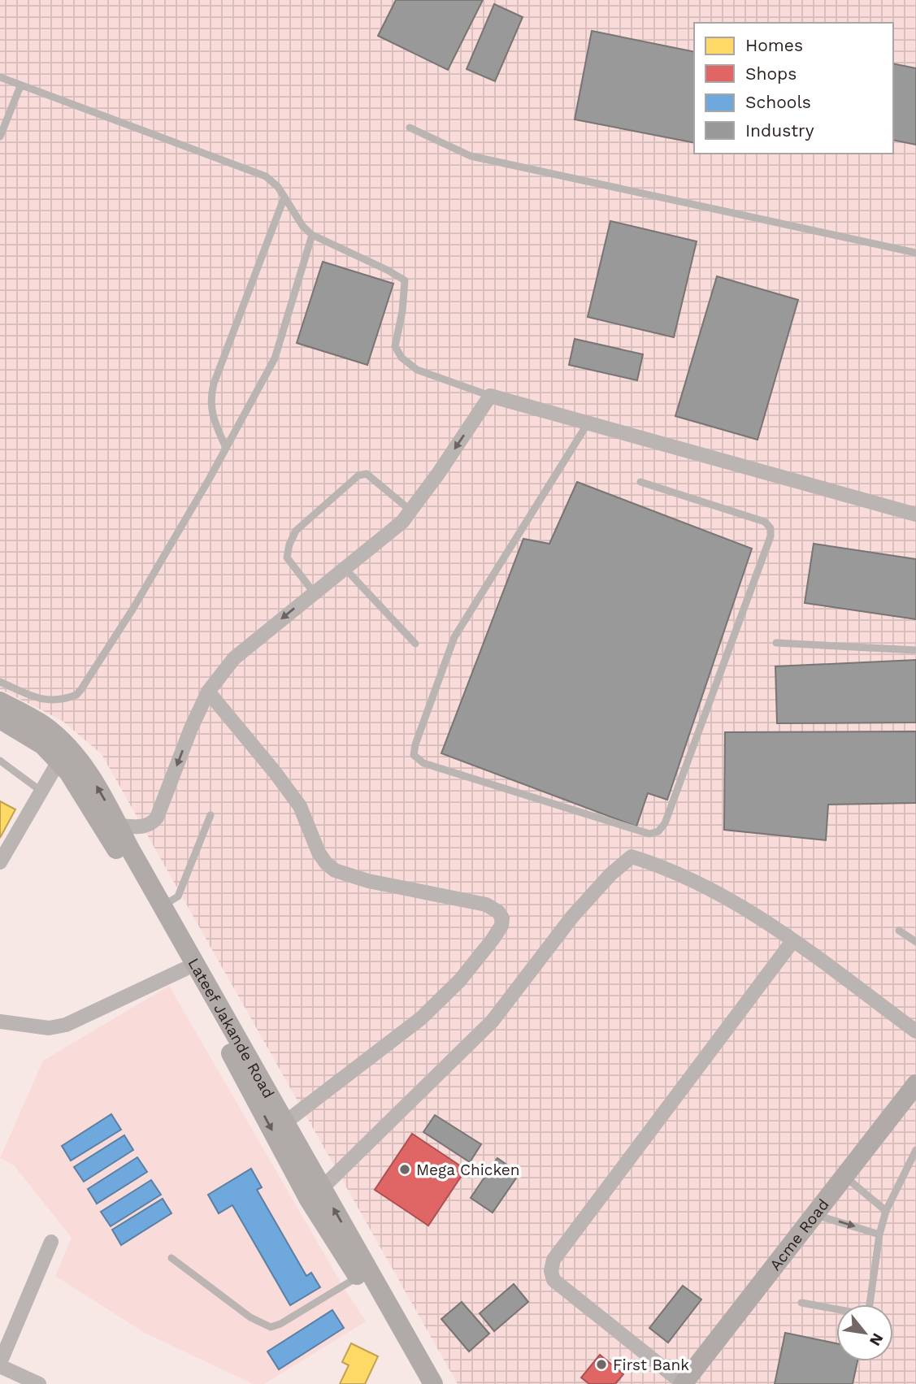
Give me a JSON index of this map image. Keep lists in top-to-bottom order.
{
  "streets": {
    "main road": ["Lateef Jakande Road", "Acme Road"]
  },
  "places": ["Mega Chicken", "First Bank"],
  "legend": [
    "Homes",
    "Shops",
    "Schools",
    "Industry"
  ],
  "north": "bottom right"
}
